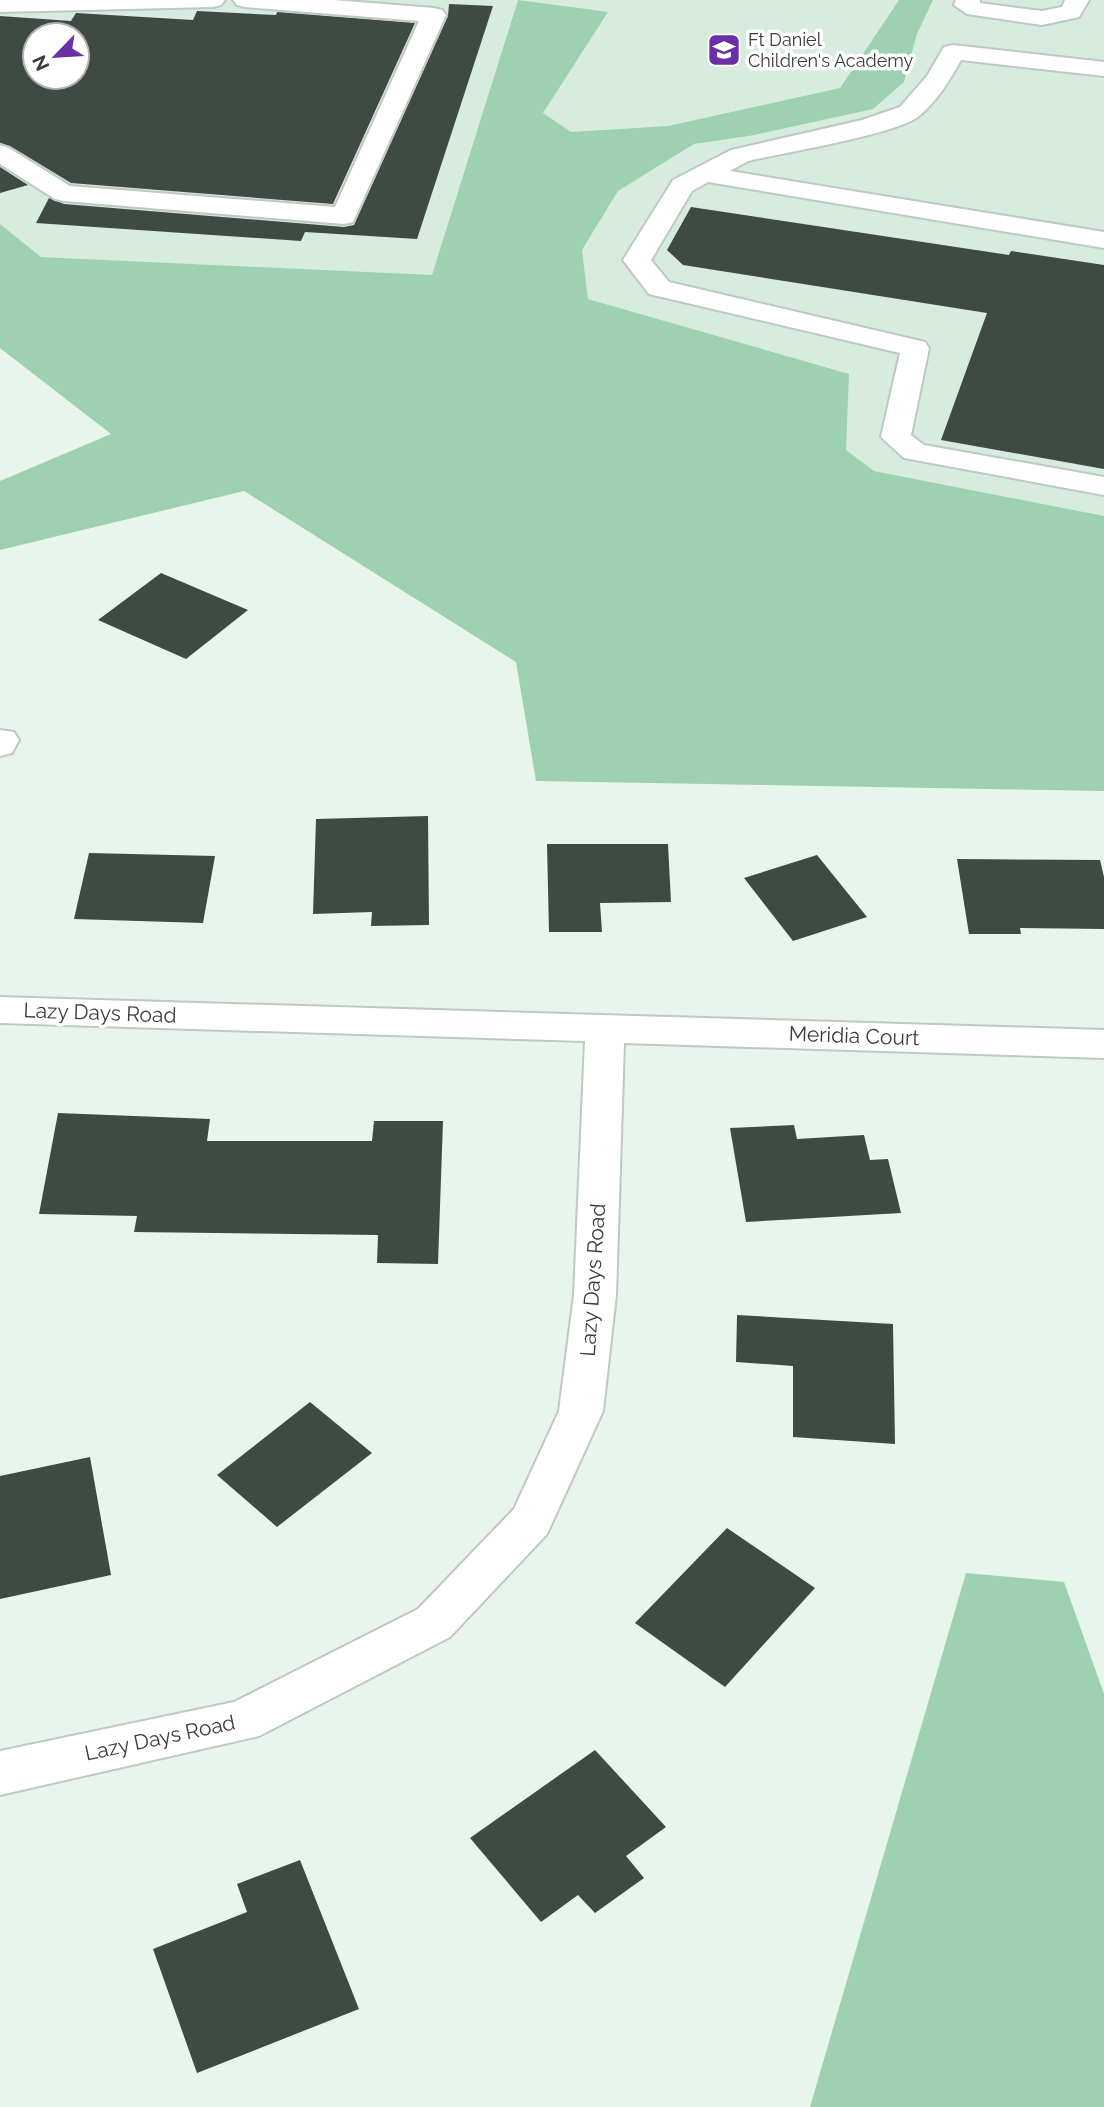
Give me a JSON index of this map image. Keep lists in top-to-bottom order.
{
  "streets": {
    "street": ["Lazy Days Road", "Meridia Court"]
  },
  "crossings": [
    ["Lazy Days Road", "Meridia Court"]
  ],
  "places": {
    "school or university": ["Ft Daniel Children's Academy"]
  },
  "north": "bottom left"
}
